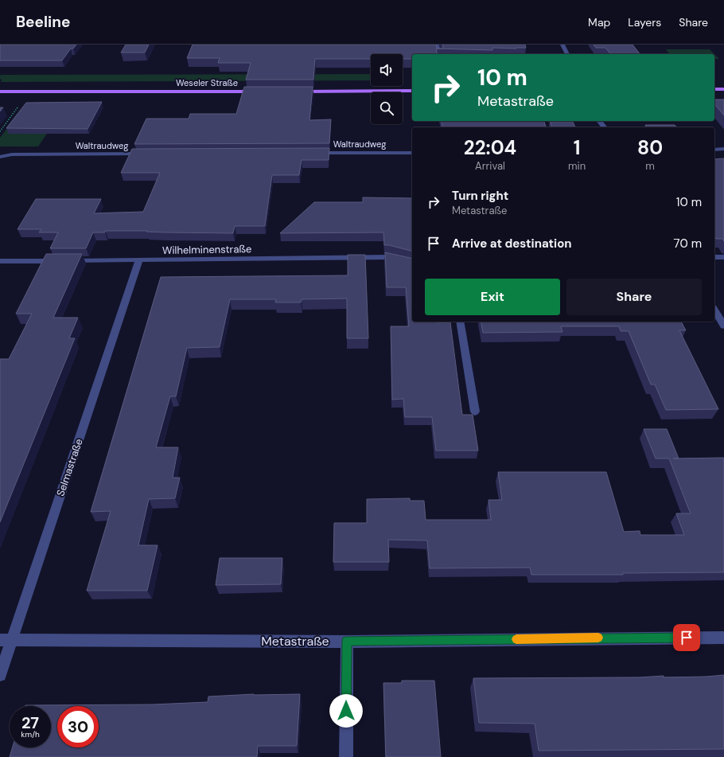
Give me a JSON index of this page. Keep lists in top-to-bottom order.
{
  "streets": {
    "main road": ["Weseler Straße"],
    "street": [
      "Waltraudweg",
      "Wilhelminenstraße",
      "Selmastraße",
      "Metastraße"
    ]
  },
  "crossings": [
    ["Wilhelminenstraße", "Selmastraße"],
    ["Selmastraße", "Metastraße"]
  ],
  "page": {
    "header": "Beeline",
    "nav": ["Map", "Layers", "Share"],
    "turn": ["10 m", "Metastraße"],
    "eta": [
      "22:04",
      "Arrival",
      "1",
      "min",
      "80",
      "m"
    ],
    "list": [
      {
        "name": "Turn right",
        "note": "Metastraße",
        "value": "10 m"
      },
      {
        "name": "Arrive at destination",
        "value": "70 m"
      }
    ],
    "buttons": ["Exit", "Share"],
    "speed": "27 km/h",
    "limit": "30"
  }
}
